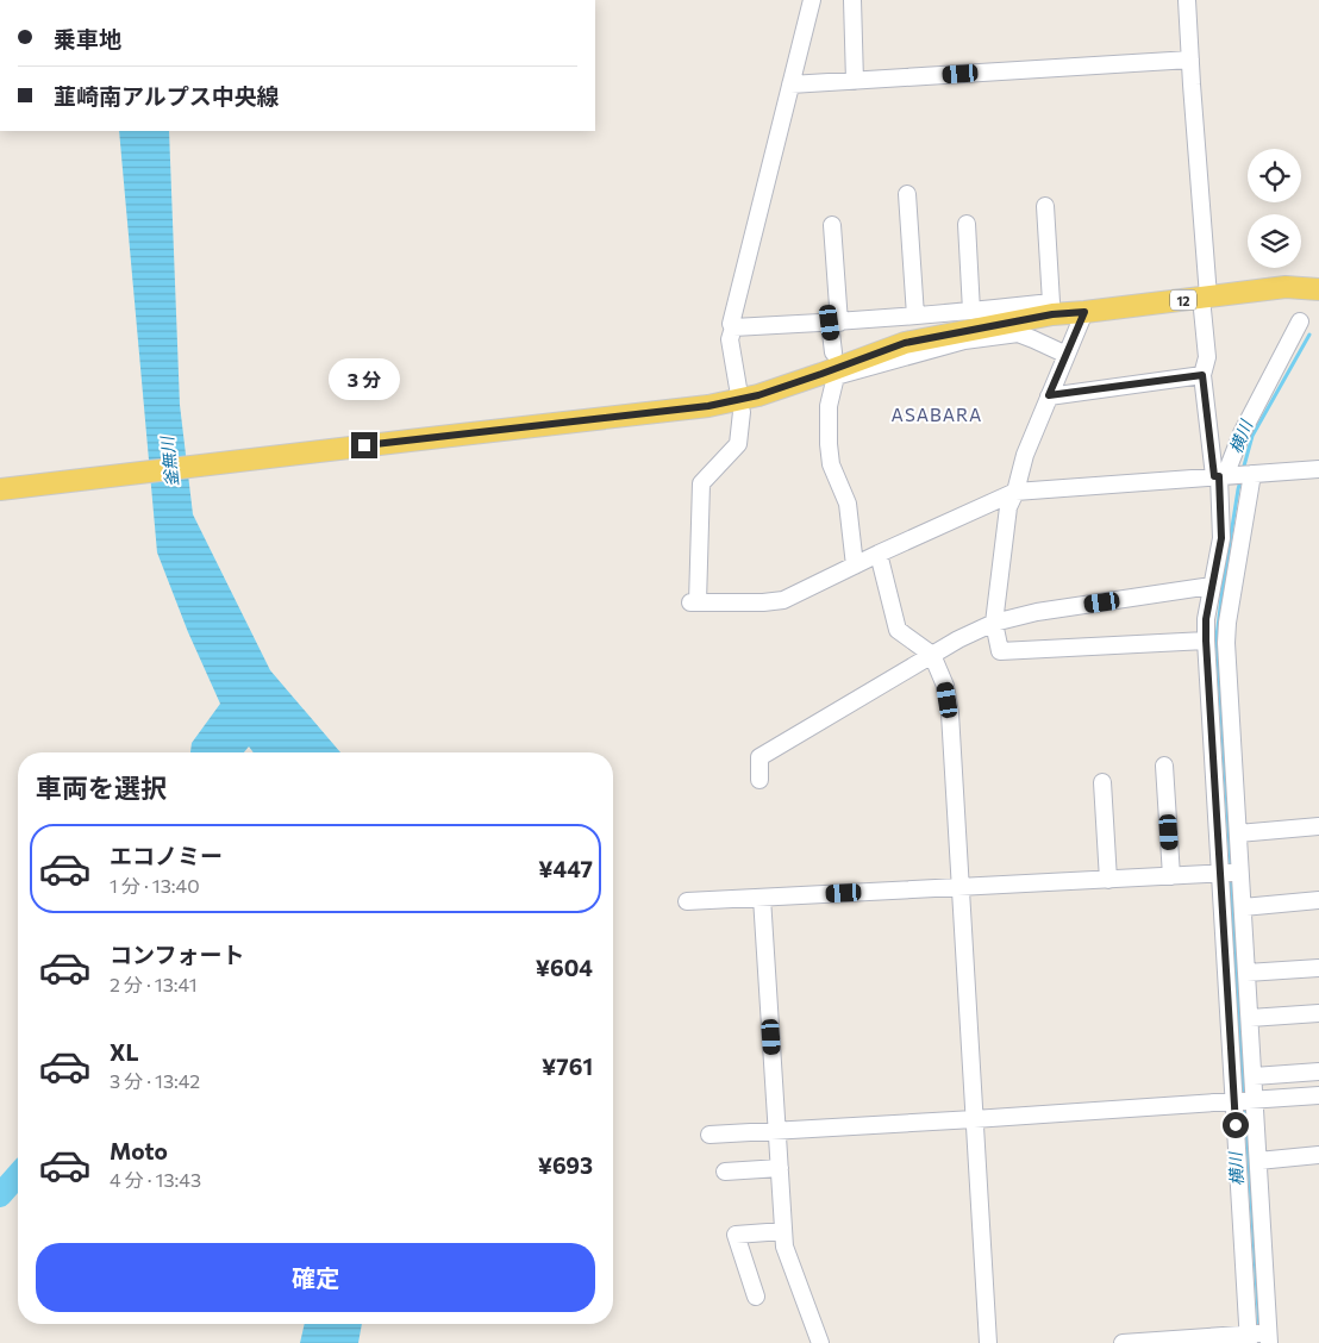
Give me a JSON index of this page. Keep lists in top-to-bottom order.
{
  "streets": {
    "main road": ["12"]
  },
  "districts": ["ASABARA"],
  "water": ["横川", "釜無川"],
  "page": {
    "banner": ["乗車地", "韮崎南アルプス中央線"],
    "bubble": "3 分",
    "heading": "車両を選択",
    "list": [
      {
        "name": "エコノミー",
        "note": "1 分 · 13:40",
        "value": "¥447"
      },
      {
        "name": "コンフォート",
        "note": "2 分 · 13:41",
        "value": "¥604"
      },
      {
        "name": "XL",
        "note": "3 分 · 13:42",
        "value": "¥761"
      },
      {
        "name": "Moto",
        "note": "4 分 · 13:43",
        "value": "¥693"
      }
    ],
    "buttons": "確定"
  }
}
